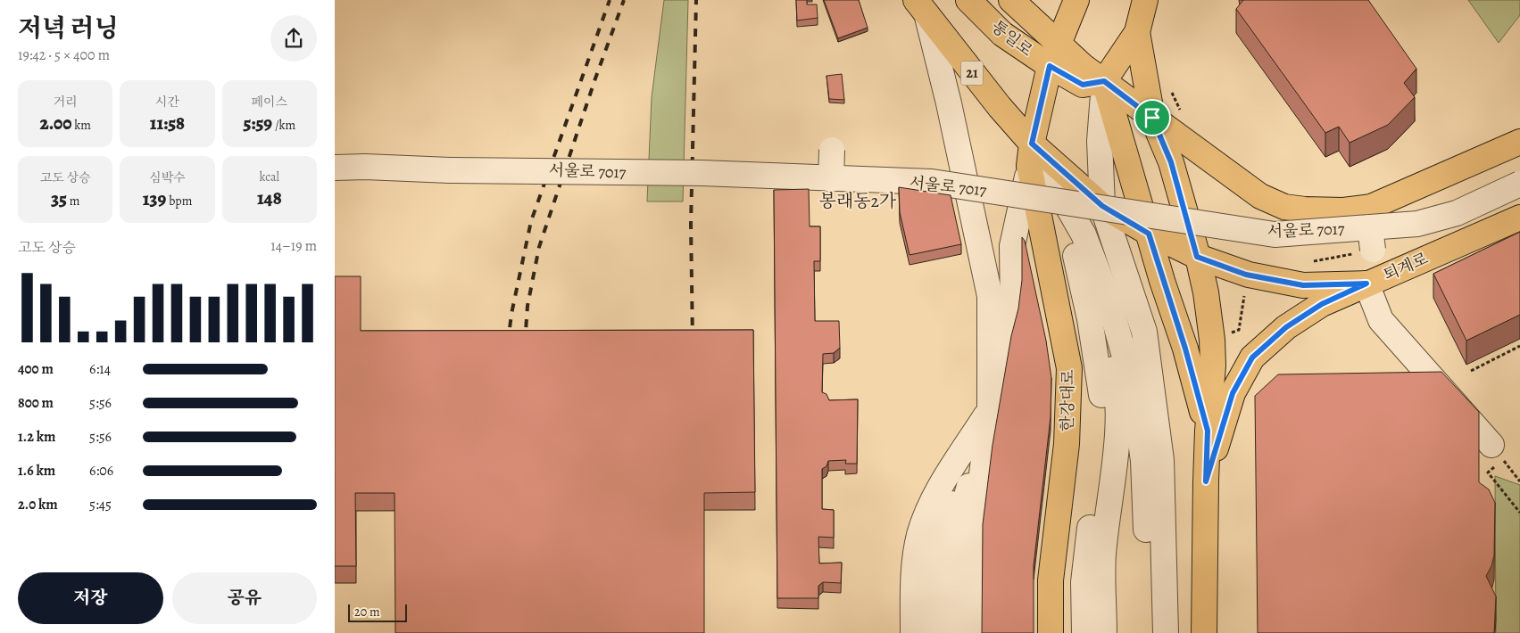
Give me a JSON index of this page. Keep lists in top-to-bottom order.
{
  "streets": {
    "main road": [
      "통일로",
      "21",
      "퇴계로",
      "한강대로"
    ],
    "street": ["서울로 7017"]
  },
  "crossings": [
    ["21", "퇴계로"],
    ["21", "한강대로"],
    ["퇴계로", "한강대로"]
  ],
  "districts": ["봉래동2가"],
  "scale_bar": "20 m",
  "page": {
    "heading": ["저녁 러닝", "19:42 · 5 × 400 m"],
    "stats": [
      ["거리", "2.00 km"],
      ["시간", "11:58"],
      ["페이스", "5:59 /km"],
      ["고도 상승", "35 m"],
      ["심박수", "139 bpm"],
      ["kcal", "148"]
    ],
    "chart": ["고도 상승", "14–19 m"],
    "list": [
      {
        "name": "400 m",
        "note": "6:14"
      },
      {
        "name": "800 m",
        "note": "5:56"
      },
      {
        "name": "1.2 km",
        "note": "5:56"
      },
      {
        "name": "1.6 km",
        "note": "6:06"
      },
      {
        "name": "2.0 km",
        "note": "5:45"
      }
    ],
    "buttons": ["저장", "공유"],
    "scale": "20 m"
  }
}
